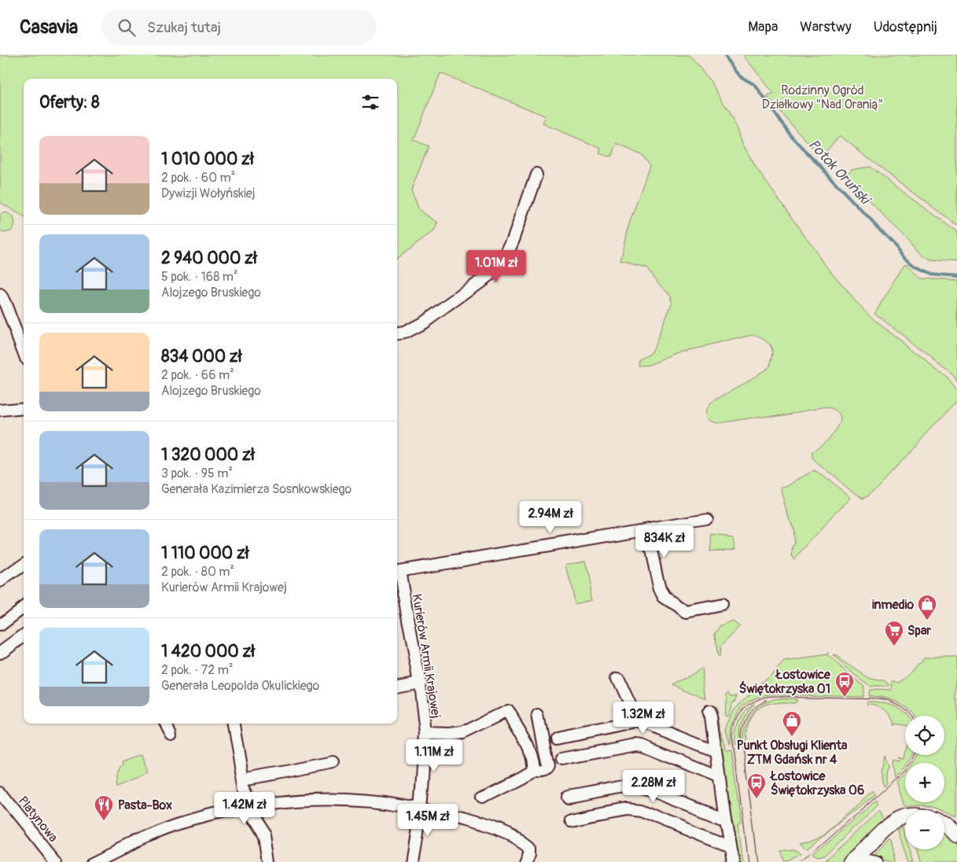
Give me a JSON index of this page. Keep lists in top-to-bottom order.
{
  "streets": {
    "street": ["Kurierów Armii Krajowej", "Platynowa"]
  },
  "water": ["Potok Oruński"],
  "parks": ["Rodzinny Ogród Działkowy \"Nad Oranią\""],
  "places": {
    "shop": ["inmedio", "Punkt Obsługi Klienta ZTM Gdańsk nr 4"],
    "supermarket": ["Spar"],
    "bus stop": ["Łostowice Świętokrzyska 01", "Łostowice Świętokrzyska 06"],
    "restaurant": ["Pasta-Box"]
  },
  "page": {
    "header": "Casavia",
    "search": "Szukaj tutaj",
    "nav": ["Mapa", "Warstwy", "Udostępnij"],
    "heading": "Oferty: 8",
    "list": [
      {
        "name": "1 010 000 zł",
        "note": "2 pok. · 60 m² · Dywizji Wołyńskiej"
      },
      {
        "name": "2 940 000 zł",
        "note": "5 pok. · 168 m² · Alojzego Bruskiego"
      },
      {
        "name": "834 000 zł",
        "note": "2 pok. · 66 m² · Alojzego Bruskiego"
      },
      {
        "name": "1 320 000 zł",
        "note": "3 pok. · 95 m² · Generała Kazimierza Sosnkowskiego"
      },
      {
        "name": "1 110 000 zł",
        "note": "2 pok. · 80 m² · Kurierów Armii Krajowej"
      },
      {
        "name": "1 420 000 zł",
        "note": "2 pok. · 72 m² · Generała Leopolda Okulickiego"
      }
    ],
    "price": [
      "1.01M zł",
      "2.94M zł",
      "834K zł",
      "1.32M zł",
      "1.11M zł",
      "2.28M zł",
      "1.42M zł",
      "1.45M zł"
    ],
    "map_buttons": ["+", "−"]
  }
}
